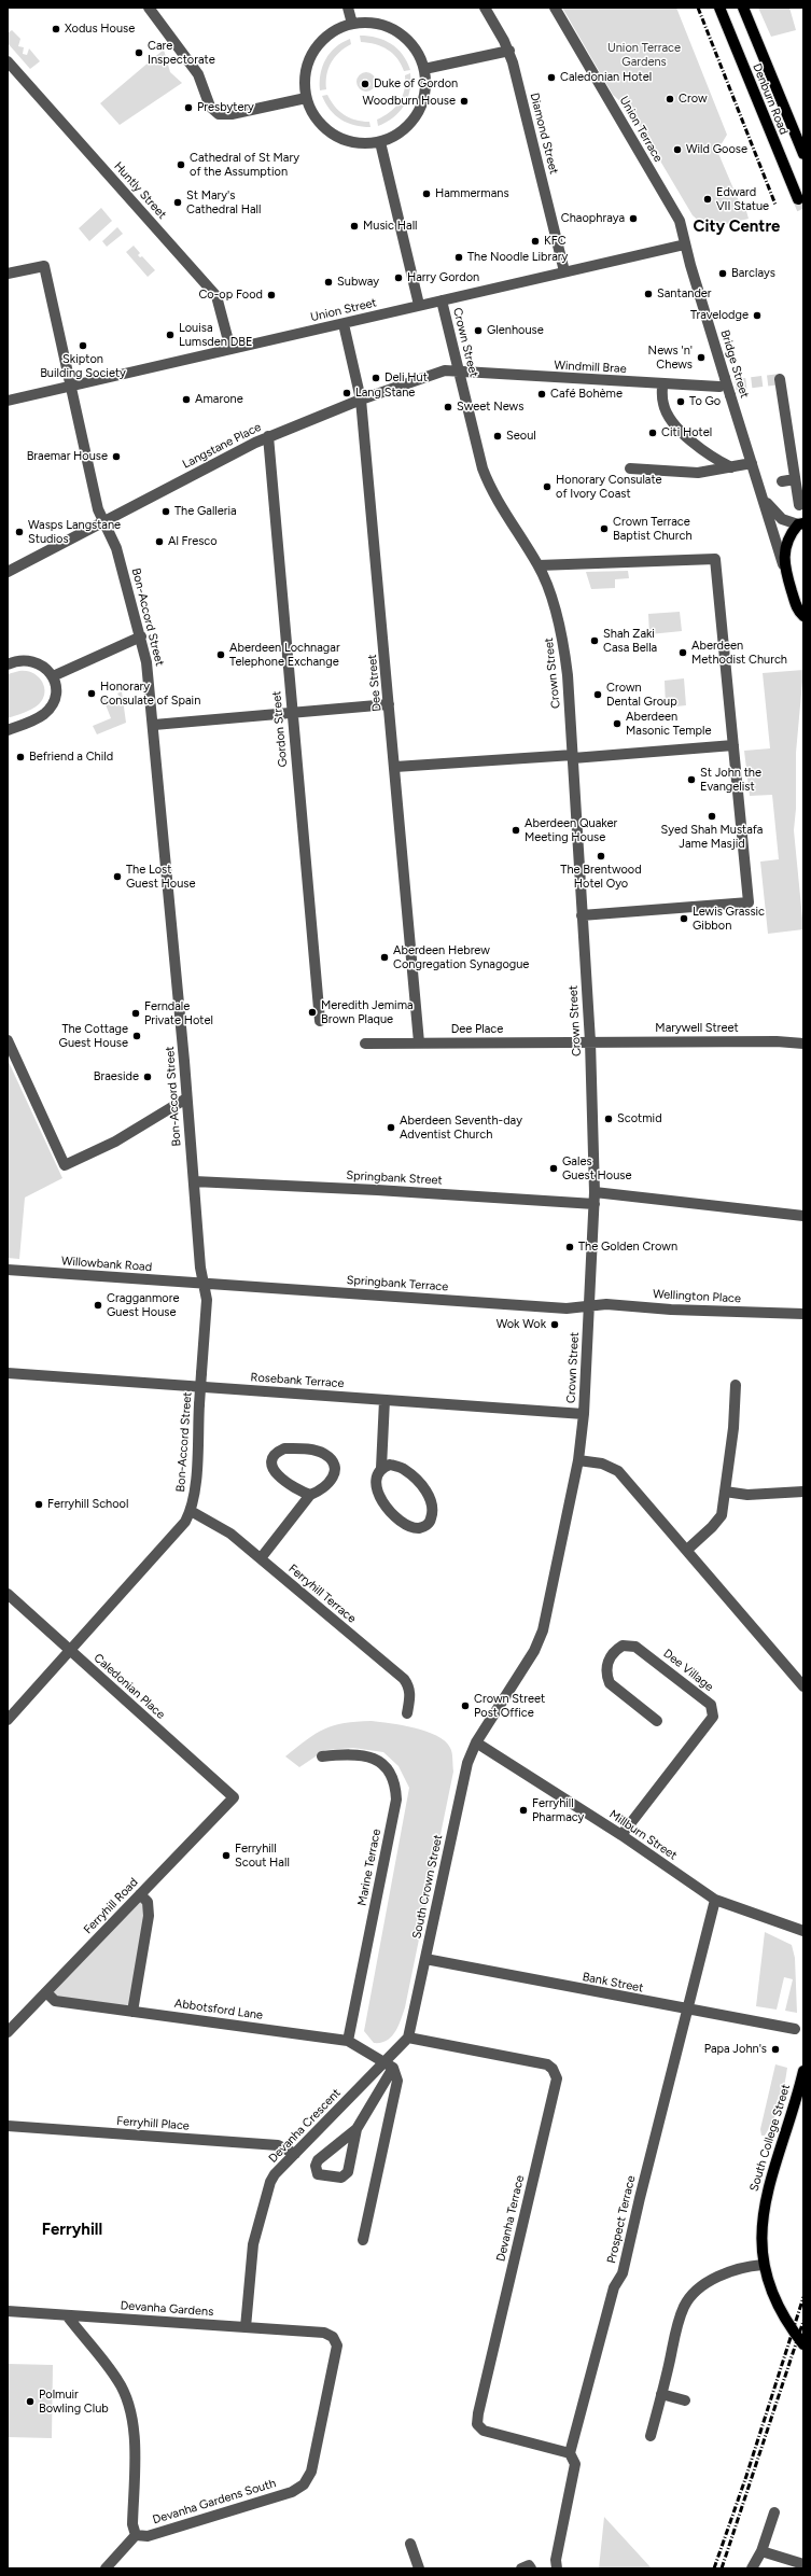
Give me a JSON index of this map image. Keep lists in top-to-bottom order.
{
  "streets": {
    "main road": ["Denburn Road", "Bridge Street", "South College Street"],
    "street": [
      "Union Terrace",
      "Diamond Street",
      "Huntly Street",
      "Union Street",
      "Crown Street",
      "Windmill Brae",
      "Langstane Place",
      "Bon-Accord Street",
      "Dee Street",
      "Gordon Street",
      "Marywell Street",
      "Dee Place",
      "Springbank Street",
      "Willowbank Road",
      "Springbank Terrace",
      "Wellington Place",
      "Rosebank Terrace",
      "Ferryhill Terrace",
      "Dee Village",
      "Caledonian Place",
      "Millburn Street",
      "Marine Terrace",
      "South Crown Street",
      "Ferryhill Road",
      "Bank Street",
      "Abbotsford Lane",
      "Ferryhill Place",
      "Devanha Crescent",
      "Devanha Terrace",
      "Prospect Terrace",
      "Devanha Gardens",
      "Devanha Gardens South"
    ]
  },
  "crossings": [
    ["Union Terrace", "Union Street"],
    ["Union Terrace", "Bridge Street"],
    ["Diamond Street", "Union Street"],
    ["Huntly Street", "Union Street"],
    ["Union Street", "Crown Street"],
    ["Union Street", "Bridge Street"],
    ["Union Street", "Bon-Accord Street"],
    ["Union Street", "Dee Street"],
    ["Crown Street", "Windmill Brae"],
    ["Crown Street", "Langstane Place"],
    ["Crown Street", "Marywell Street"],
    ["Crown Street", "Dee Place"],
    ["Crown Street", "Springbank Street"],
    ["Crown Street", "Springbank Terrace"],
    ["Crown Street", "Wellington Place"],
    ["Crown Street", "Rosebank Terrace"],
    ["Crown Street", "Millburn Street"],
    ["Crown Street", "South Crown Street"],
    ["Windmill Brae", "Langstane Place"],
    ["Langstane Place", "Bon-Accord Street"],
    ["Langstane Place", "Dee Street"],
    ["Langstane Place", "Gordon Street"],
    ["Bon-Accord Street", "Springbank Street"],
    ["Bon-Accord Street", "Willowbank Road"],
    ["Bon-Accord Street", "Springbank Terrace"],
    ["Bon-Accord Street", "Ferryhill Terrace"],
    ["Bon-Accord Street", "Caledonian Place"],
    ["Dee Street", "Dee Place"],
    ["Marywell Street", "Dee Place"],
    ["Willowbank Road", "Springbank Terrace"],
    ["Springbank Terrace", "Wellington Place"],
    ["Dee Village", "Millburn Street"],
    ["Caledonian Place", "Ferryhill Road"],
    ["Millburn Street", "South Crown Street"],
    ["Millburn Street", "Prospect Terrace"],
    ["Marine Terrace", "Abbotsford Lane"],
    ["South Crown Street", "Bank Street"],
    ["South Crown Street", "Devanha Crescent"],
    ["South Crown Street", "Devanha Terrace"],
    ["Ferryhill Road", "Abbotsford Lane"],
    ["Bank Street", "Prospect Terrace"],
    ["Abbotsford Lane", "Devanha Crescent"],
    ["Ferryhill Place", "Devanha Crescent"],
    ["Devanha Crescent", "Devanha Terrace"],
    ["Devanha Crescent", "Devanha Gardens"],
    ["Devanha Terrace", "Prospect Terrace"],
    ["Devanha Gardens", "Devanha Gardens South"]
  ],
  "districts": ["City Centre", "Ferryhill"],
  "parks": ["Union Terrace Gardens"],
  "places": [
    "Xodus House",
    "Care Inspectorate",
    "Caledonian Hotel",
    "Duke of Gordon",
    "Crow",
    "Woodburn House",
    "Presbytery",
    "Wild Goose",
    "Cathedral of St Mary of the Assumption",
    "Hammermans",
    "Edward VII Statue",
    "St Mary's Cathedral Hall",
    "Chaophraya",
    "Music Hall",
    "KFC",
    "The Noodle Library",
    "Barclays",
    "Harry Gordon",
    "Subway",
    "Santander",
    "Co-op Food",
    "Travelodge",
    "Glenhouse",
    "Louisa Lumsden DBE",
    "Skipton Building Society",
    "News 'n' Chews",
    "Deli Hut",
    "Lang Stane",
    "Café Bohème",
    "Amarone",
    "To Go",
    "Sweet News",
    "Citi Hotel",
    "Seoul",
    "Braemar House",
    "Honorary Consulate of Ivory Coast",
    "The Galleria",
    "Crown Terrace Baptist Church",
    "Wasps Langstane Studios",
    "Al Fresco",
    "Shah Zaki Casa Bella",
    "Aberdeen Methodist Church",
    "Aberdeen Lochnagar Telephone Exchange",
    "Honorary Consulate of Spain",
    "Crown Dental Group",
    "Aberdeen Masonic Temple",
    "Befriend a Child",
    "St John the Evangelist",
    "Syed Shah Mustafa Jame Masjid",
    "Aberdeen Quaker Meeting House",
    "The Brentwood Hotel Oyo",
    "The Lost Guest House",
    "Lewis Grassic Gibbon",
    "Aberdeen Hebrew Congregation Synagogue",
    "Meredith Jemima Brown Plaque",
    "Ferndale Private Hotel",
    "The Cottage Guest House",
    "Braeside",
    "Scotmid",
    "Aberdeen Seventh-day Adventist Church",
    "Gales Guest House",
    "The Golden Crown",
    "Cragganmore Guest House",
    "Wok Wok",
    "Ferryhill School",
    "Crown Street Post Office",
    "Ferryhill Pharmacy",
    "Ferryhill Scout Hall",
    "Papa John's",
    "Polmuir Bowling Club"
  ]
}
